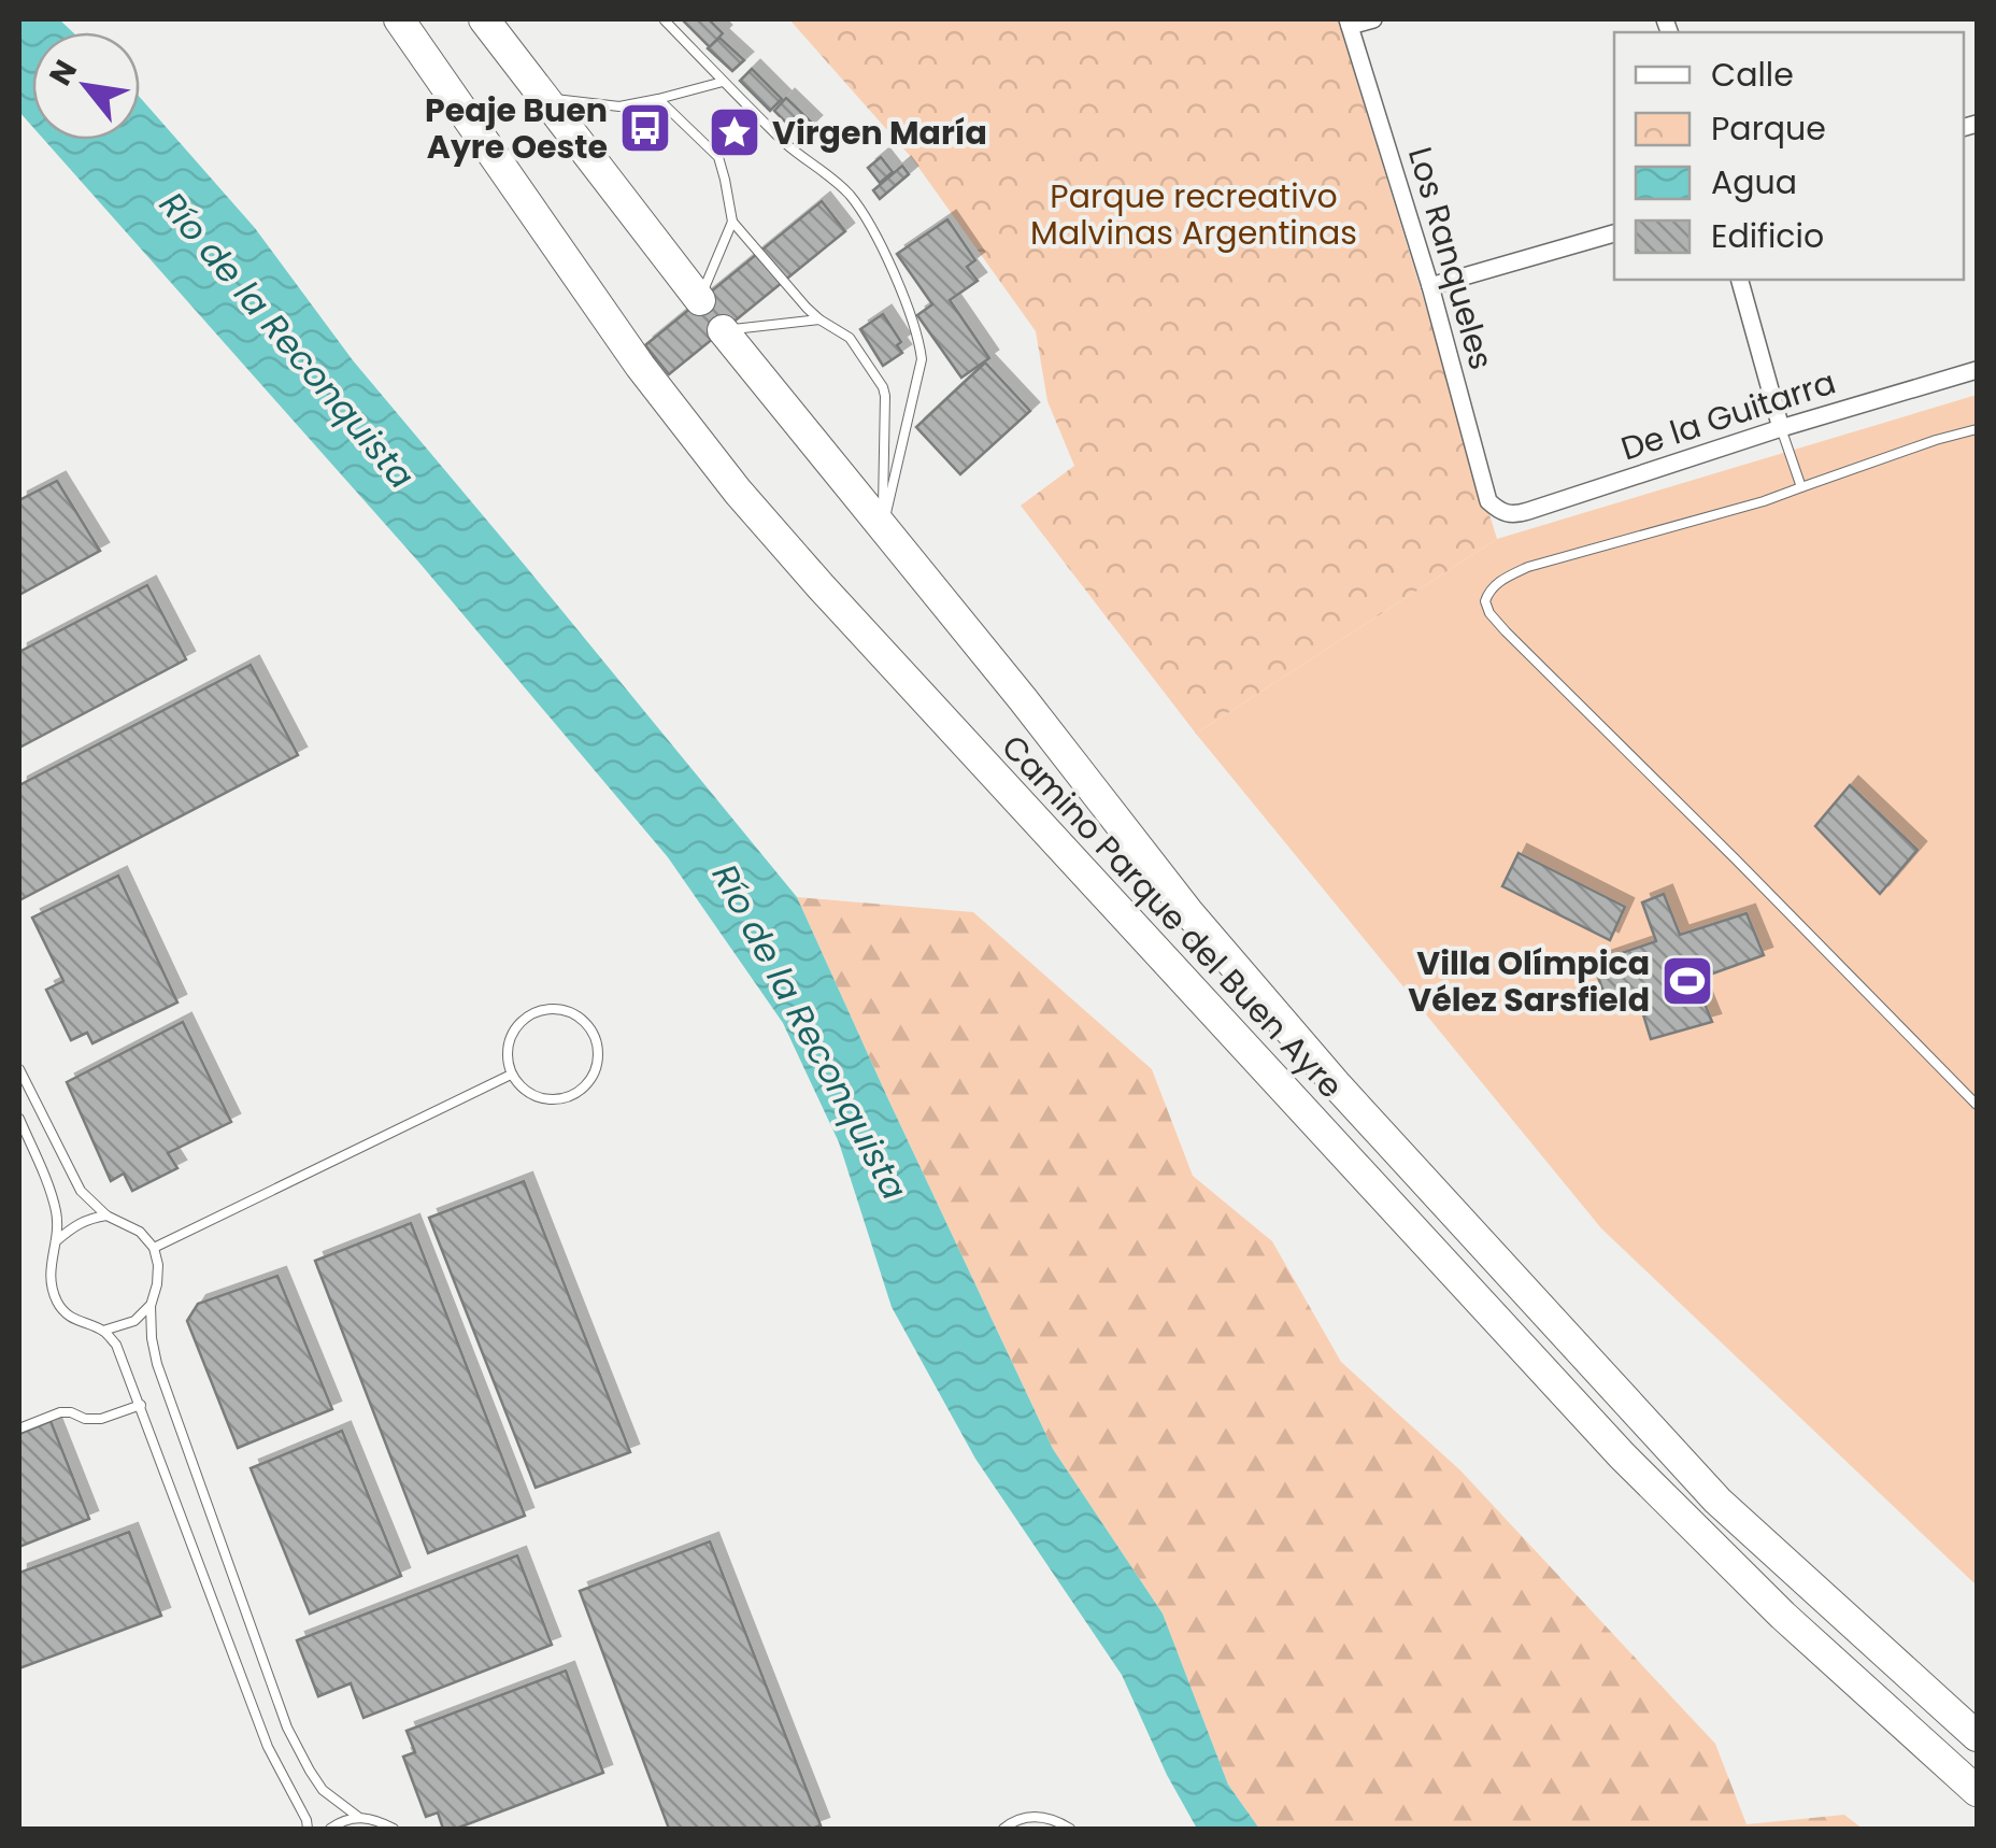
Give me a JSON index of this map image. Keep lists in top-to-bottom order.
{
  "streets": {
    "highway": ["Camino Parque del Buen Ayre"],
    "street": ["Los Ranqueles", "De la Guitarra"]
  },
  "crossings": [
    ["Los Ranqueles", "De la Guitarra"]
  ],
  "water": ["Río de la Reconquista"],
  "parks": ["Parque recreativo Malvinas Argentinas"],
  "places": {
    "bus stop": ["Peaje Buen Ayre Oeste"],
    "place": ["Virgen María"],
    "sports": ["Villa Olímpica Vélez Sarsfield"]
  },
  "legend": [
    "Calle",
    "Parque",
    "Agua",
    "Edificio"
  ],
  "north": "top left"
}
